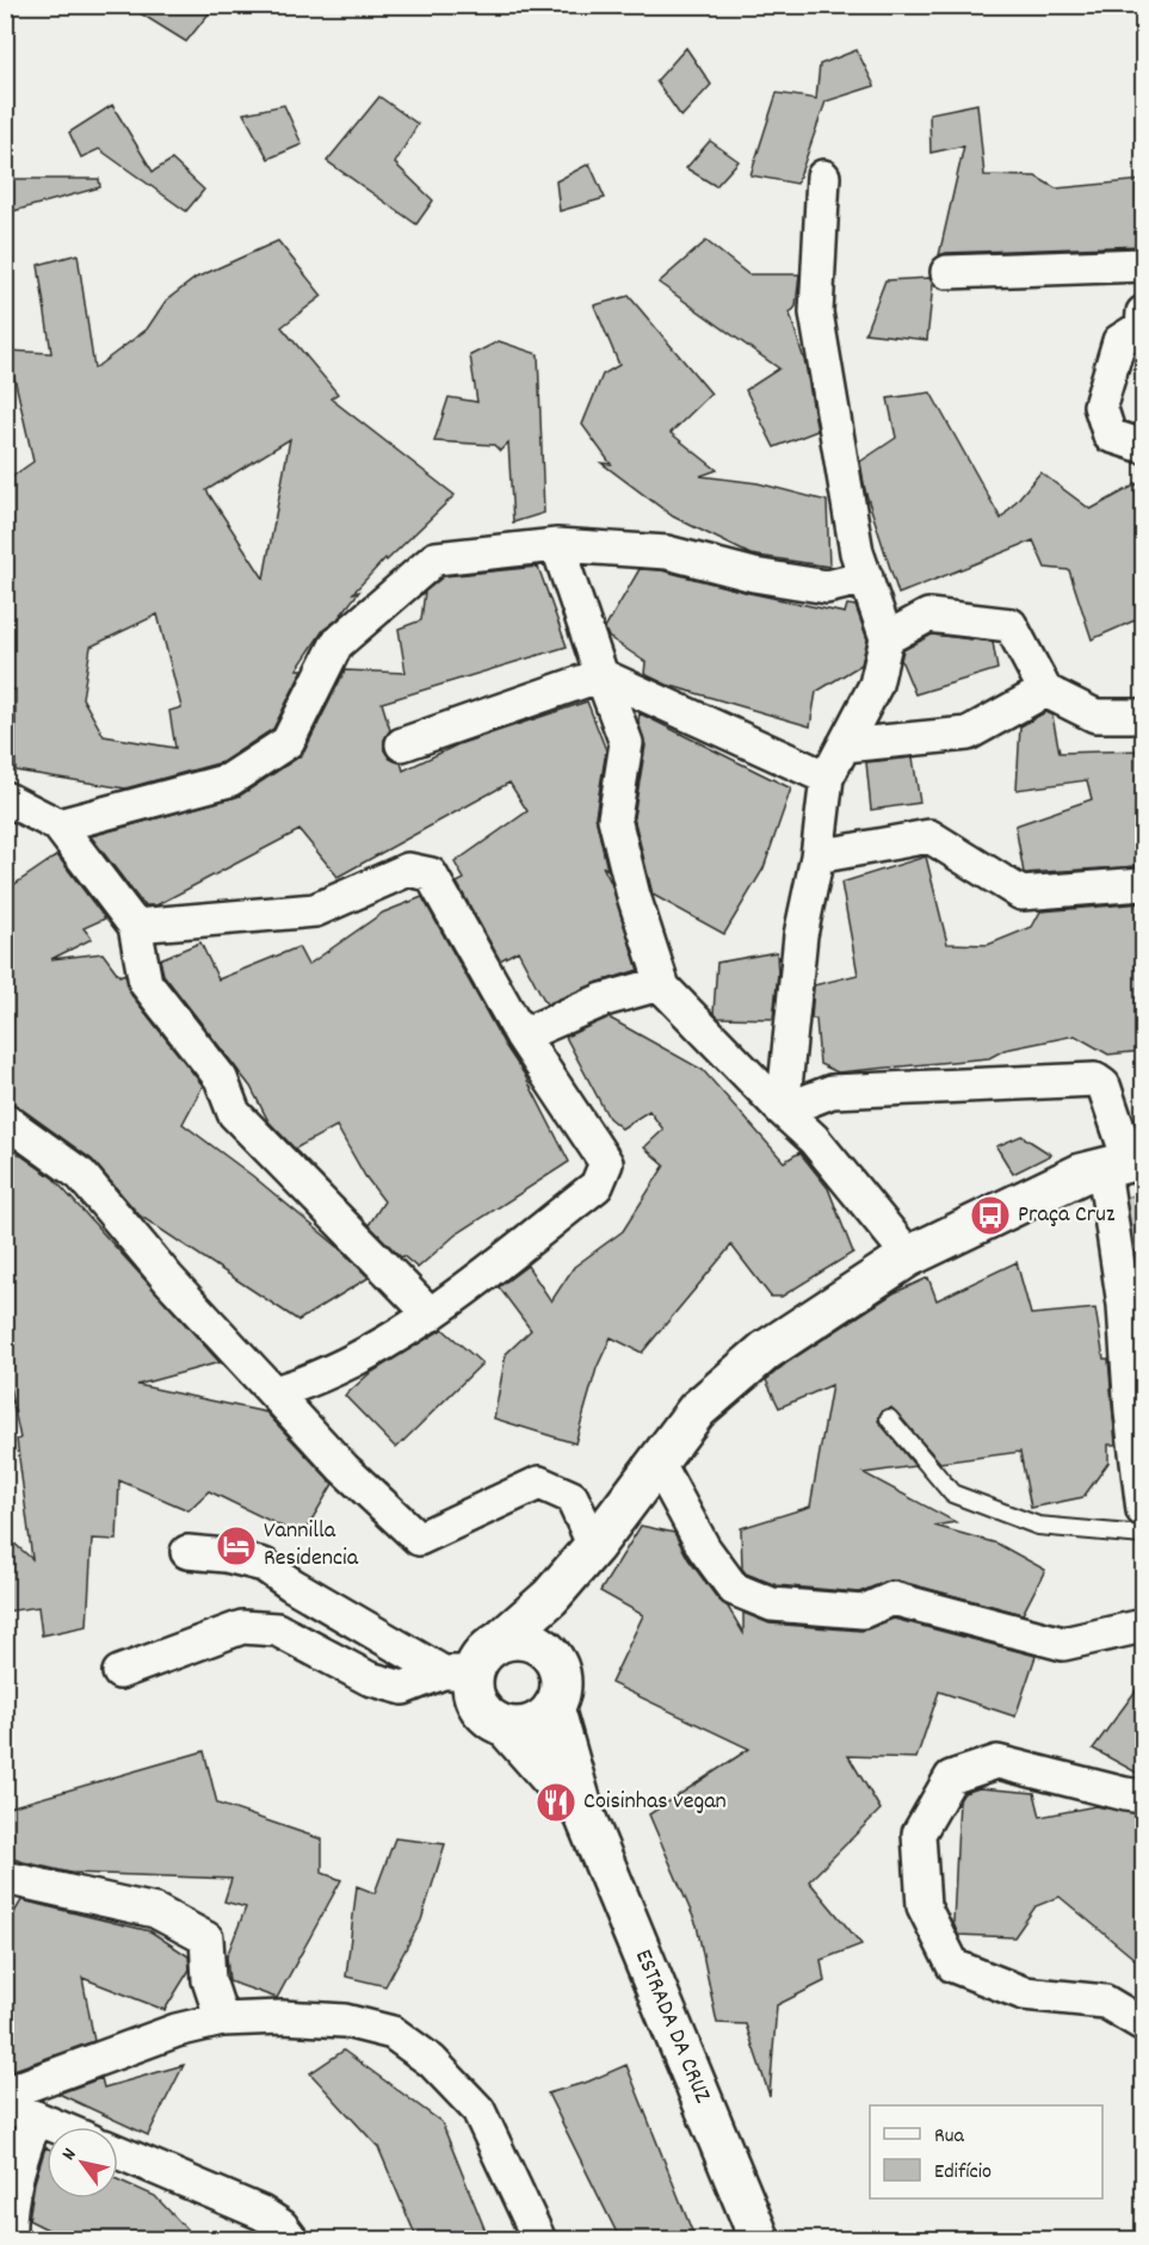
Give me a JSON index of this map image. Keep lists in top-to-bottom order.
{
  "streets": {
    "street": ["ESTRADA DA CRUZ"]
  },
  "places": {
    "bus stop": ["Praça Cruz"],
    "hotel": ["Vannilla Residencia"],
    "restaurant": ["Coisinhas vegan"]
  },
  "legend": ["Rua", "Edifício"],
  "north": "top left"
}
